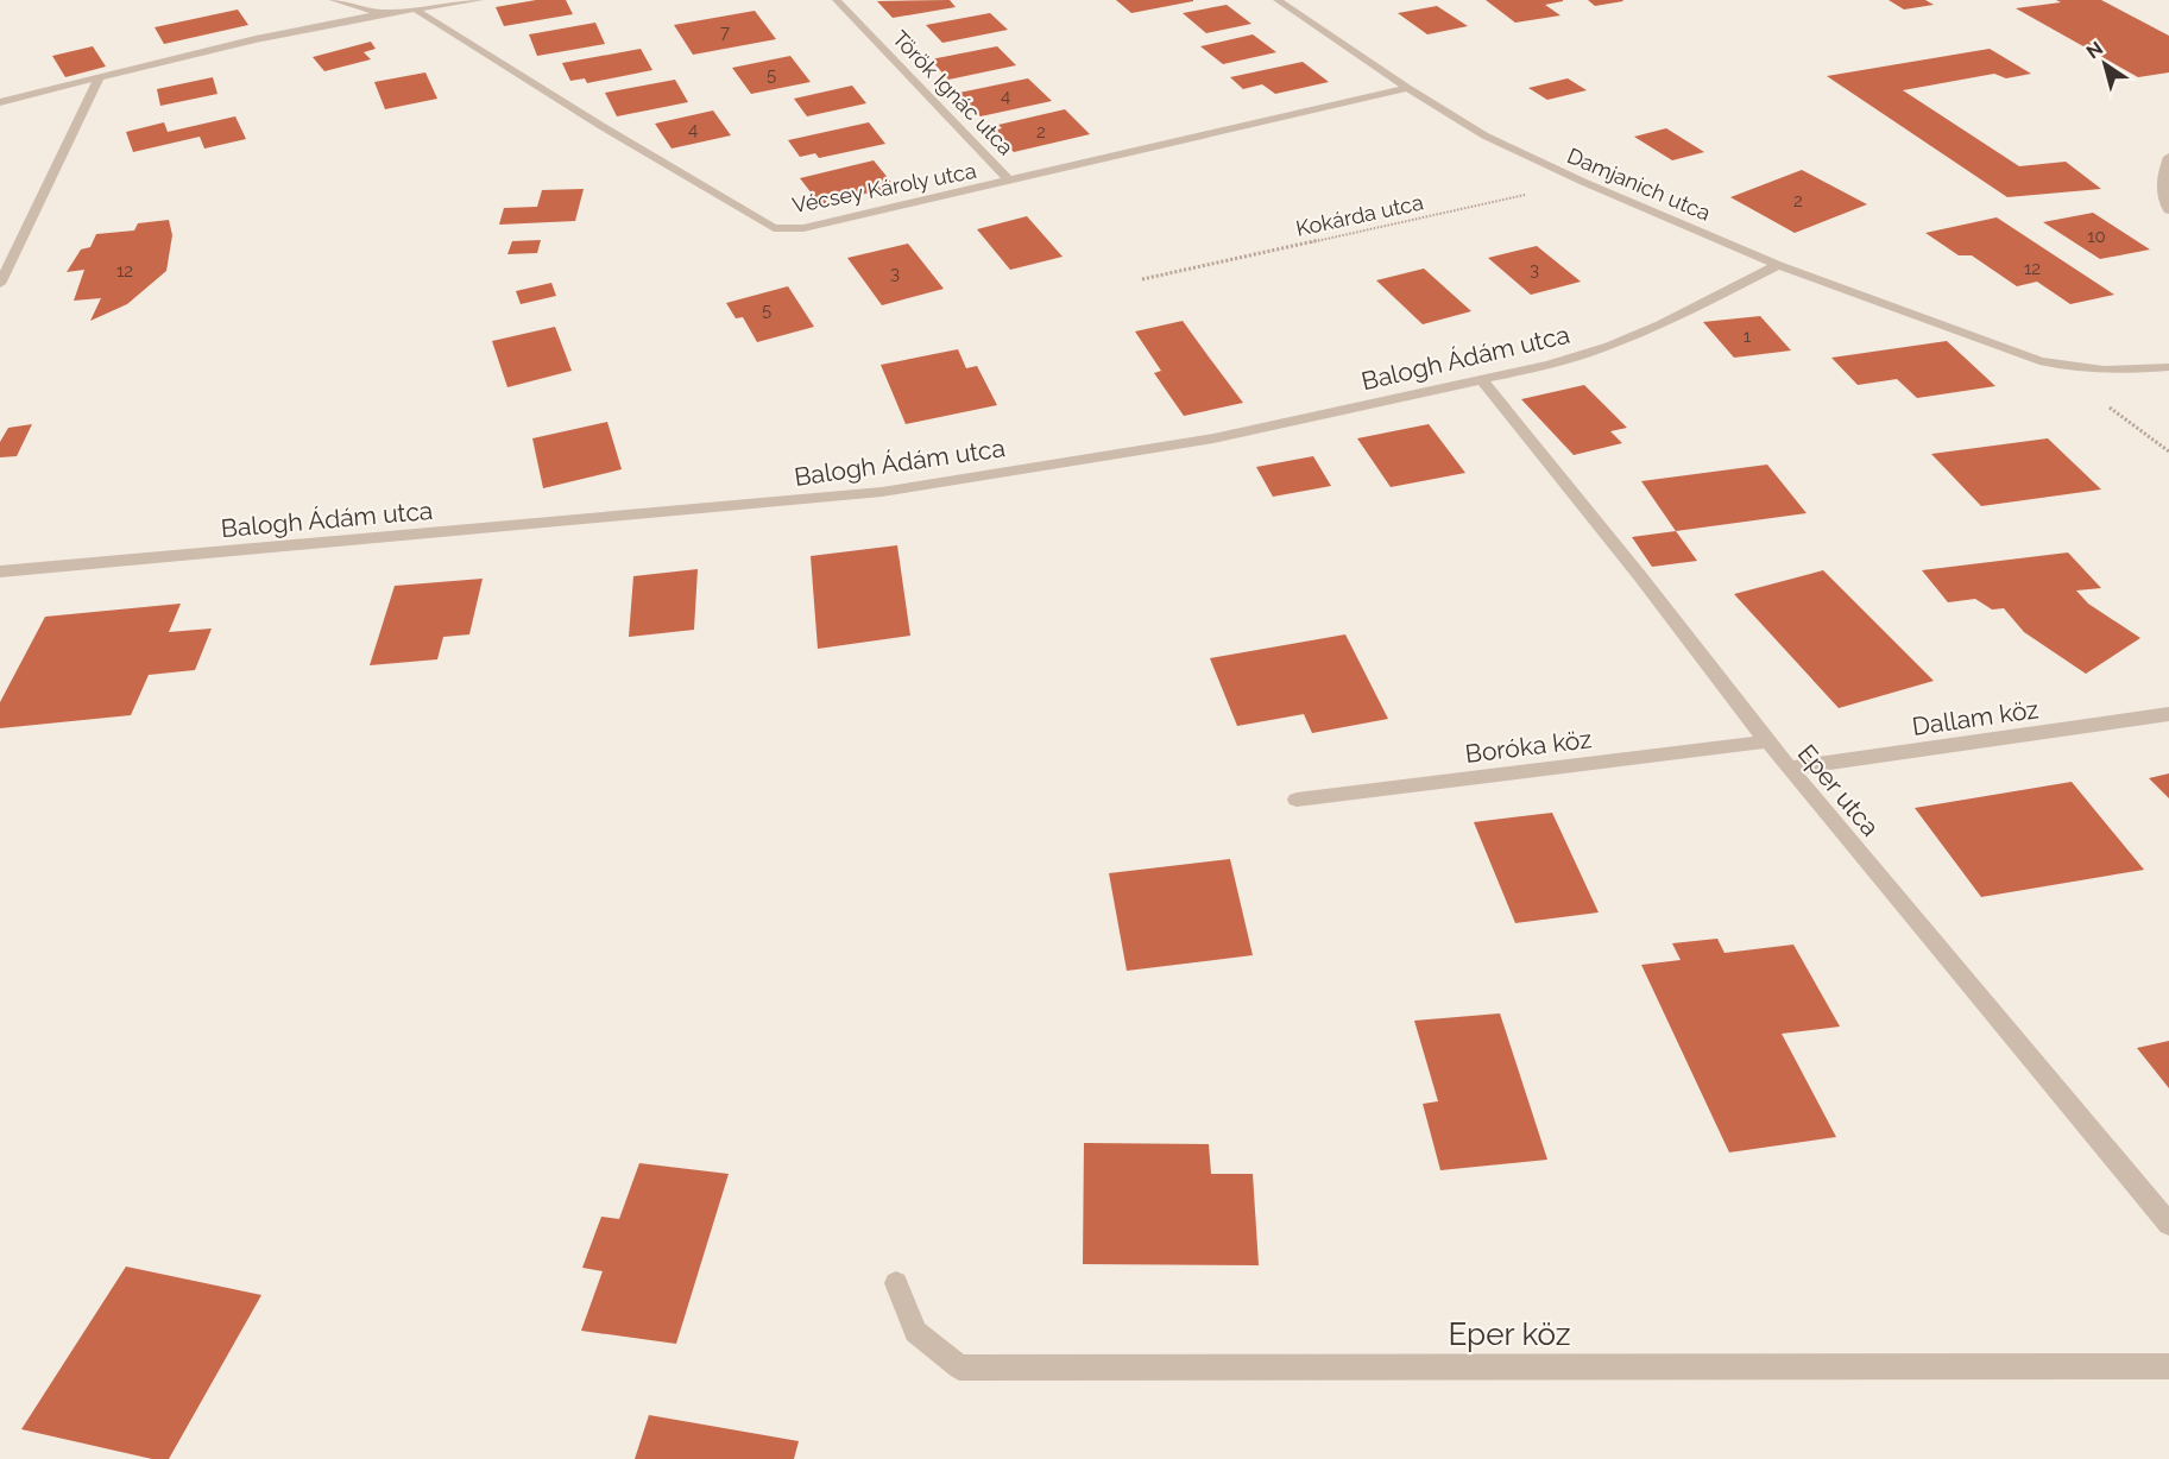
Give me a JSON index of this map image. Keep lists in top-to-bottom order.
{
  "streets": {
    "street": [
      "Török Ignác utca",
      "Damjanich utca",
      "Vécsey Károly utca",
      "Balogh Ádám utca",
      "Dallam köz",
      "Boróka köz",
      "Eper utca",
      "Eper köz"
    ],
    "path": ["Kokárda utca"]
  },
  "crossings": [
    ["Török Ignác utca", "Vécsey Károly utca"],
    ["Damjanich utca", "Vécsey Károly utca"],
    ["Damjanich utca", "Kokárda utca"],
    ["Damjanich utca", "Balogh Ádám utca"],
    ["Balogh Ádám utca", "Eper utca"],
    ["Dallam köz", "Eper utca"],
    ["Boróka köz", "Eper utca"]
  ],
  "house_numbers": [
    "7",
    "5",
    "4",
    "4",
    "2",
    "2",
    "10",
    "12",
    "3",
    "12",
    "3",
    "5",
    "1"
  ],
  "north": "top left"
}
